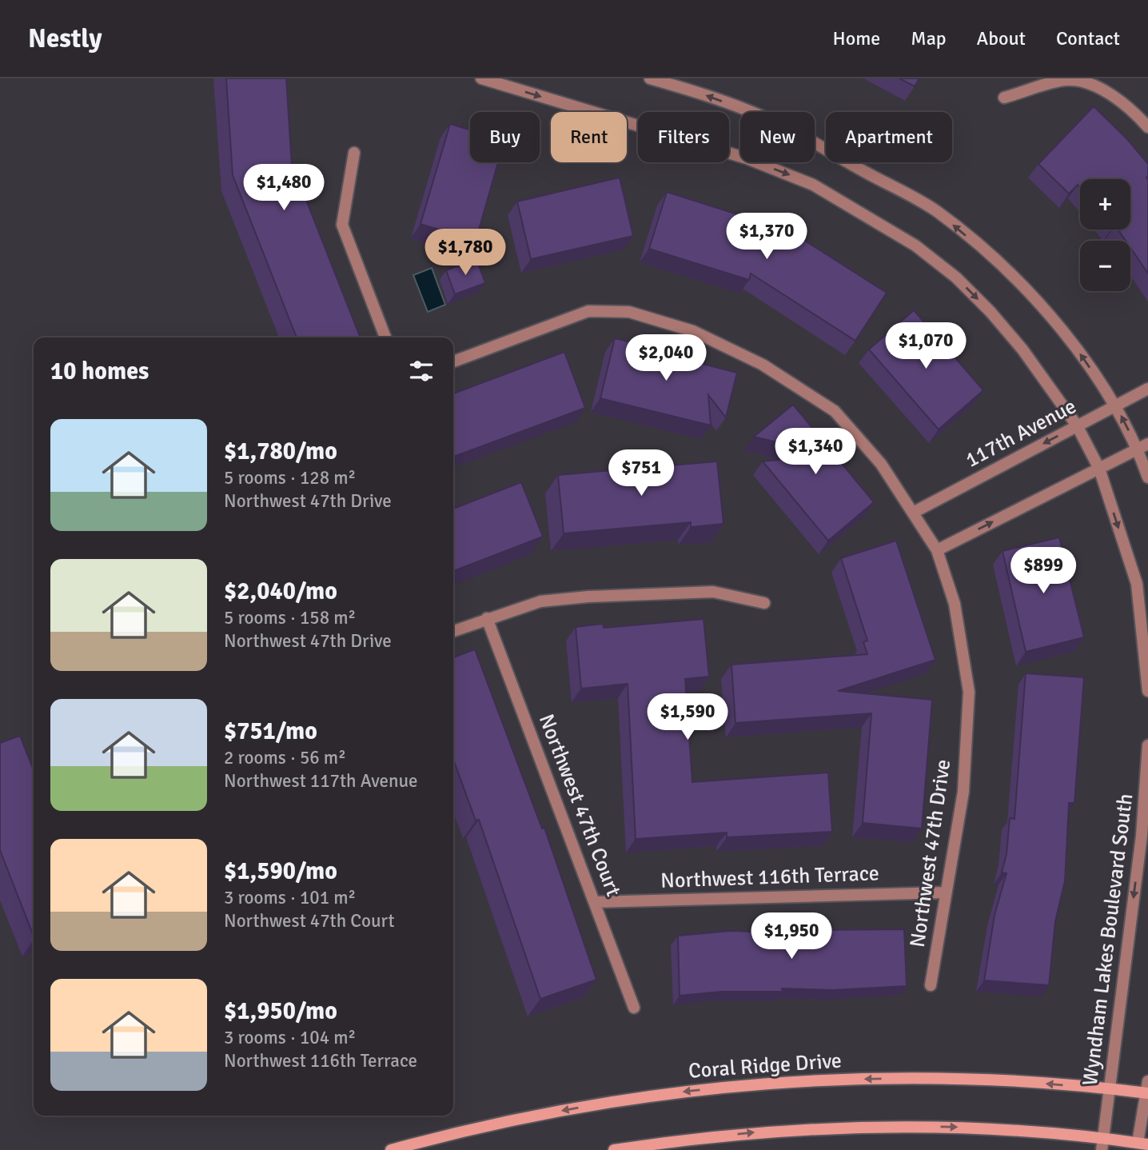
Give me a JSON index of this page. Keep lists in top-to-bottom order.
{
  "streets": {
    "main road": ["Coral Ridge Drive"],
    "street": [
      "117th Avenue",
      "Northwest 47th Court",
      "Northwest 47th Drive",
      "Northwest 116th Terrace",
      "Wyndham Lakes Boulevard South"
    ]
  },
  "crossings": [
    ["117th Avenue", "Northwest 47th Drive"],
    ["Northwest 47th Court", "Northwest 116th Terrace"],
    ["Northwest 47th Drive", "Northwest 116th Terrace"],
    ["Wyndham Lakes Boulevard South", "Coral Ridge Drive"]
  ],
  "one_way": ["Wyndham Lakes Boulevard South"],
  "page": {
    "header": "Nestly",
    "nav": [
      "Home",
      "Map",
      "About",
      "Contact"
    ],
    "chip": [
      "Buy",
      "Rent",
      "Filters",
      "New",
      "Apartment"
    ],
    "price": [
      "$1,480",
      "$1,370",
      "$1,780",
      "$1,070",
      "$2,040",
      "$1,340",
      "$751",
      "$899",
      "$1,590",
      "$1,950"
    ],
    "map_buttons": ["+", "−"],
    "heading": "10 homes",
    "list": [
      {
        "name": "$1,780/mo",
        "note": "5 rooms · 128 m² · Northwest 47th Drive"
      },
      {
        "name": "$2,040/mo",
        "note": "5 rooms · 158 m² · Northwest 47th Drive"
      },
      {
        "name": "$751/mo",
        "note": "2 rooms · 56 m² · Northwest 117th Avenue"
      },
      {
        "name": "$1,590/mo",
        "note": "3 rooms · 101 m² · Northwest 47th Court"
      },
      {
        "name": "$1,950/mo",
        "note": "3 rooms · 104 m² · Northwest 116th Terrace"
      }
    ]
  }
}
